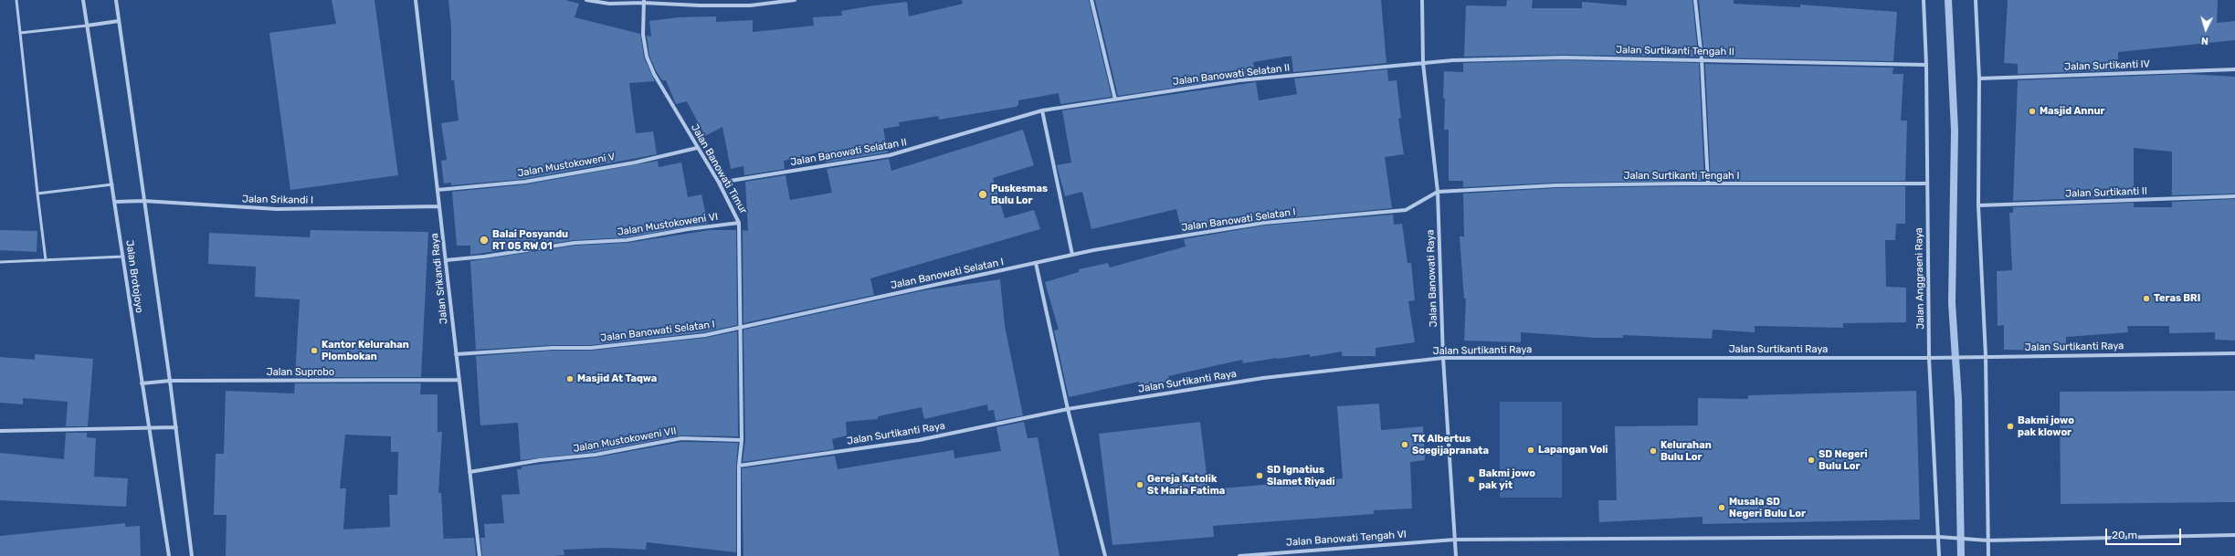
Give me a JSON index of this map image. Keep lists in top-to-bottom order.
{
  "streets": {
    "street": [
      "Jalan Surtikanti Tengah II",
      "Jalan Surtikanti IV",
      "Jalan Banowati Selatan II",
      "Jalan Mustokoweni V",
      "Jalan Banowati Timur",
      "Jalan Surtikanti Tengah I",
      "Jalan Surtikanti II",
      "Jalan Srikandi I",
      "Jalan Banowati Selatan I",
      "Jalan Mustokoweni VI",
      "Jalan Brotojoyo",
      "Jalan Srikandi Raya",
      "Jalan Banowati Raya",
      "Jalan Anggraeni Raya",
      "Jalan Surtikanti Raya",
      "Jalan Suprobo",
      "Jalan Mustokoweni VII",
      "Jalan Banowati Tengah VI"
    ]
  },
  "crossings": [
    ["Jalan Surtikanti Tengah II", "Jalan Banowati Selatan II"],
    ["Jalan Surtikanti Tengah II", "Jalan Banowati Raya"],
    ["Jalan Surtikanti Tengah II", "Jalan Anggraeni Raya"],
    ["Jalan Banowati Selatan II", "Jalan Banowati Timur"],
    ["Jalan Banowati Selatan II", "Jalan Banowati Raya"],
    ["Jalan Mustokoweni V", "Jalan Banowati Timur"],
    ["Jalan Mustokoweni V", "Jalan Srikandi Raya"],
    ["Jalan Banowati Timur", "Jalan Banowati Selatan I"],
    ["Jalan Banowati Timur", "Jalan Mustokoweni VI"],
    ["Jalan Banowati Timur", "Jalan Surtikanti Raya"],
    ["Jalan Banowati Timur", "Jalan Mustokoweni VII"],
    ["Jalan Surtikanti Tengah I", "Jalan Banowati Selatan I"],
    ["Jalan Surtikanti Tengah I", "Jalan Banowati Raya"],
    ["Jalan Surtikanti Tengah I", "Jalan Anggraeni Raya"],
    ["Jalan Srikandi I", "Jalan Brotojoyo"],
    ["Jalan Srikandi I", "Jalan Srikandi Raya"],
    ["Jalan Banowati Selatan I", "Jalan Srikandi Raya"],
    ["Jalan Banowati Selatan I", "Jalan Banowati Raya"],
    ["Jalan Mustokoweni VI", "Jalan Srikandi Raya"],
    ["Jalan Brotojoyo", "Jalan Suprobo"],
    ["Jalan Srikandi Raya", "Jalan Suprobo"],
    ["Jalan Srikandi Raya", "Jalan Mustokoweni VII"],
    ["Jalan Banowati Raya", "Jalan Surtikanti Raya"],
    ["Jalan Banowati Raya", "Jalan Banowati Tengah VI"],
    ["Jalan Anggraeni Raya", "Jalan Surtikanti Raya"]
  ],
  "places": [
    "Masjid Annur",
    "Puskesmas Bulu Lor",
    "Balai Posyandu RT 05 RW 01",
    "Teras BRI",
    "Kantor Kelurahan Plombokan",
    "Masjid At Taqwa",
    "Bakmi jowo pak klowor",
    "TK Albertus Soegijapranata",
    "Lapangan Voli",
    "Kelurahan Bulu Lor",
    "SD Negeri Bulu Lor",
    "SD Ignatius Slamet Riyadi",
    "Bakmi jowo pak yit",
    "Gereja Katolik St Maria Fatima",
    "Musala SD Negeri Bulu Lor"
  ],
  "scale_bar": "20 m",
  "north": "bottom"
}
